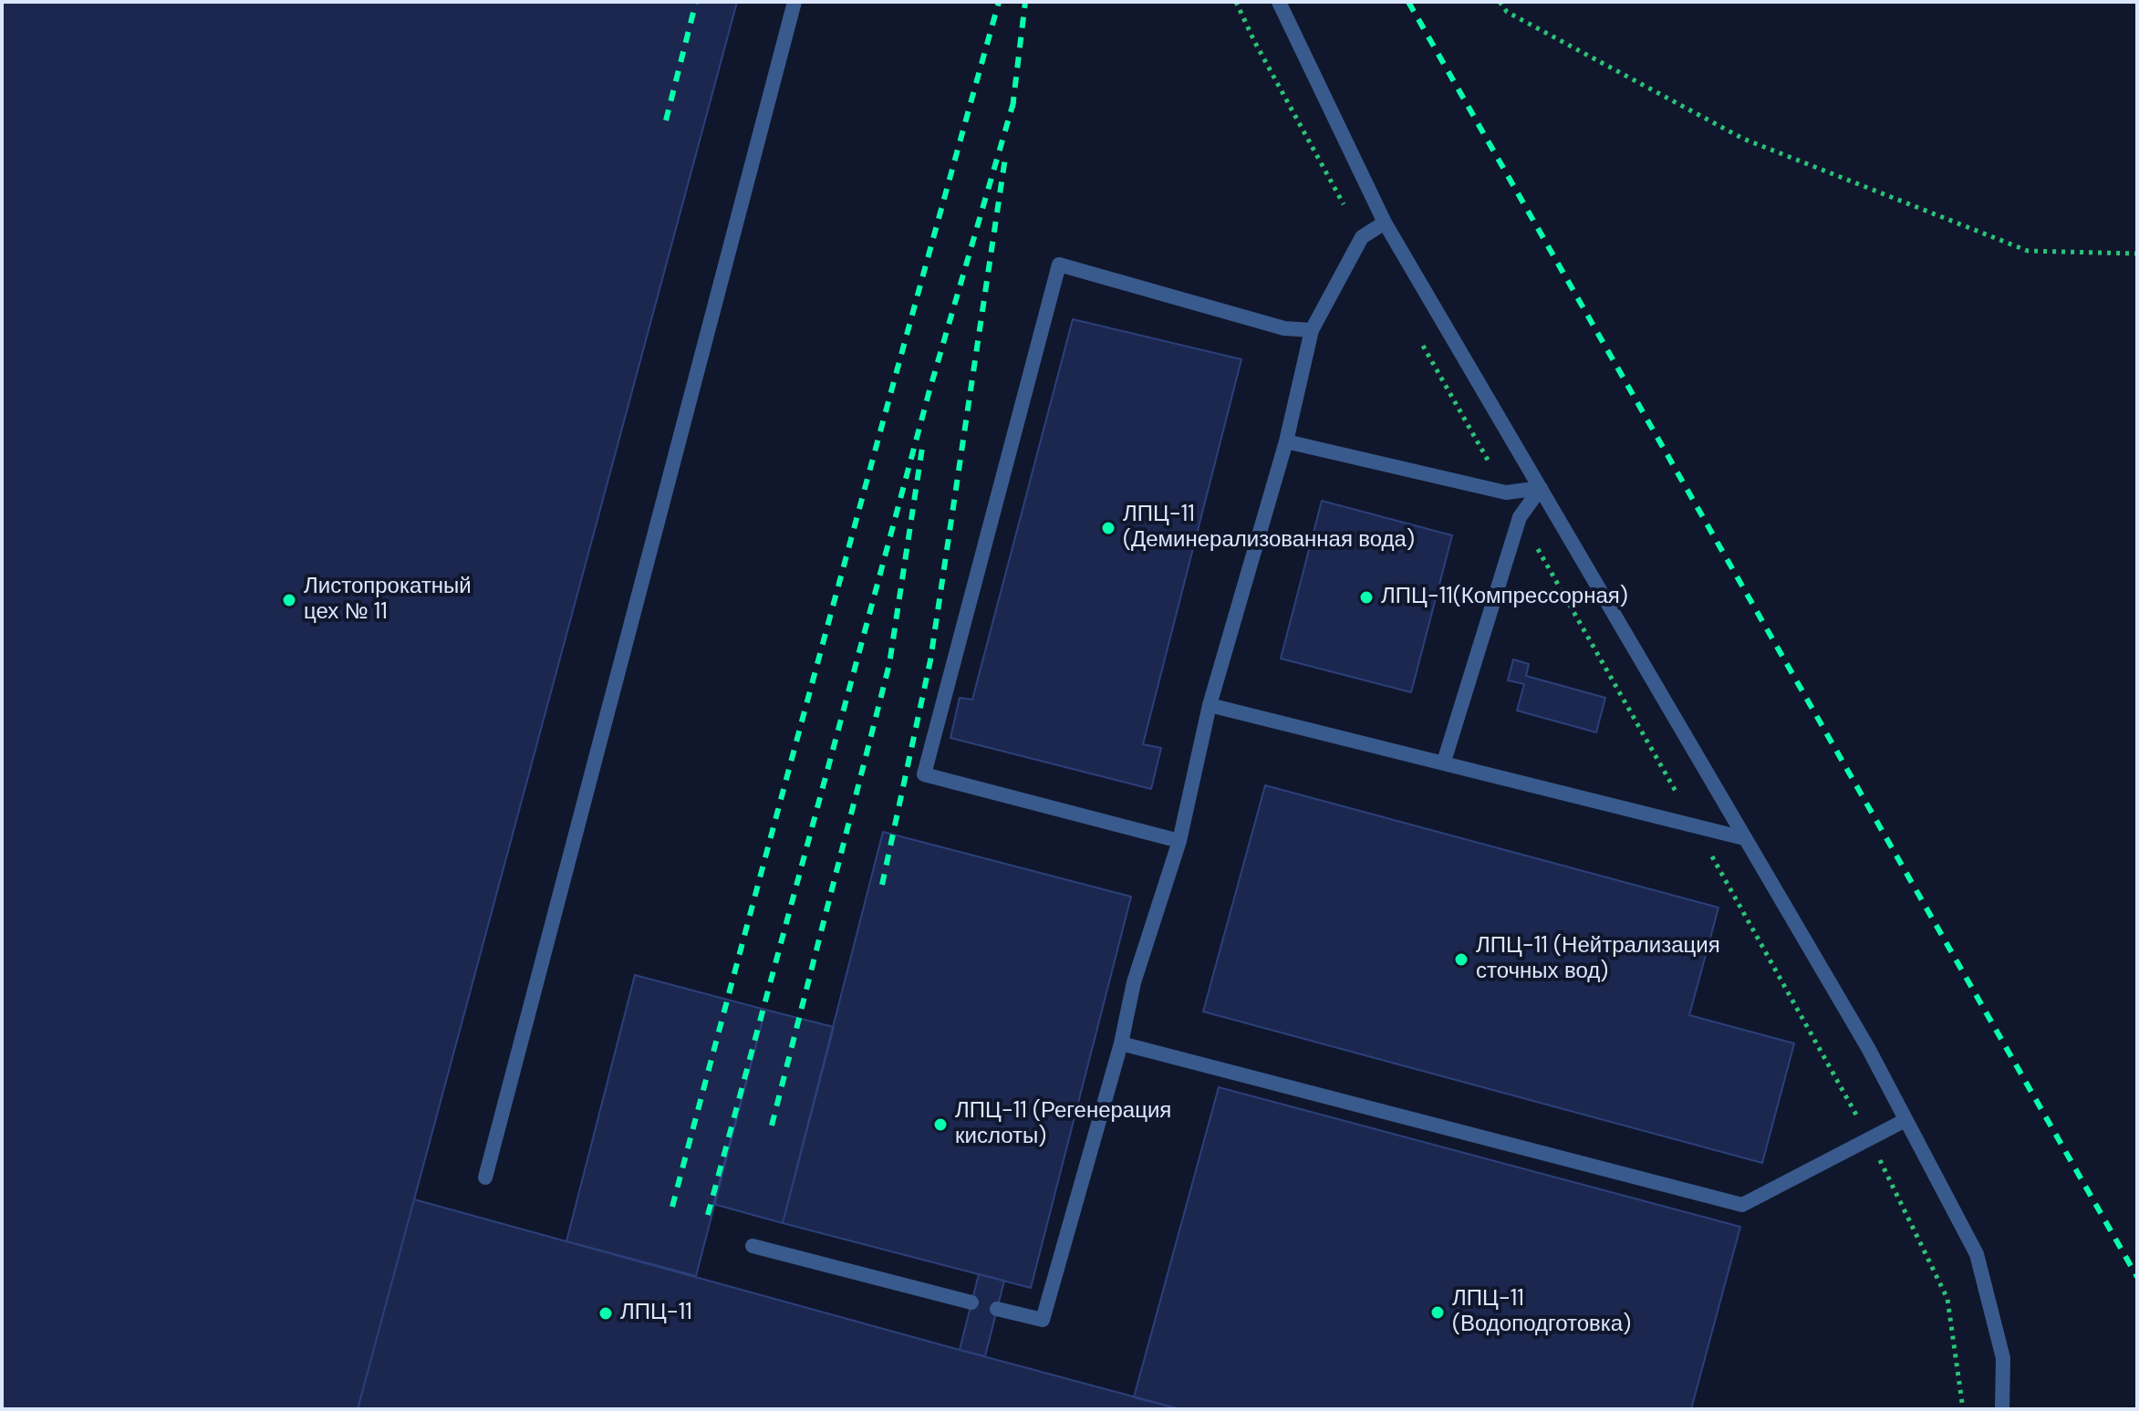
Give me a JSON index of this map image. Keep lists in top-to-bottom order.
{
  "places": [
    "ЛПЦ-11 (Деминерализованная вода)",
    "ЛПЦ-11(Компрессорная)",
    "Листопрокатный цех № 11",
    "ЛПЦ-11 (Нейтрализация сточных вод)",
    "ЛПЦ-11 (Регенерация кислоты)",
    "ЛПЦ-11 (Водоподготовка)",
    "ЛПЦ-11"
  ]
}
